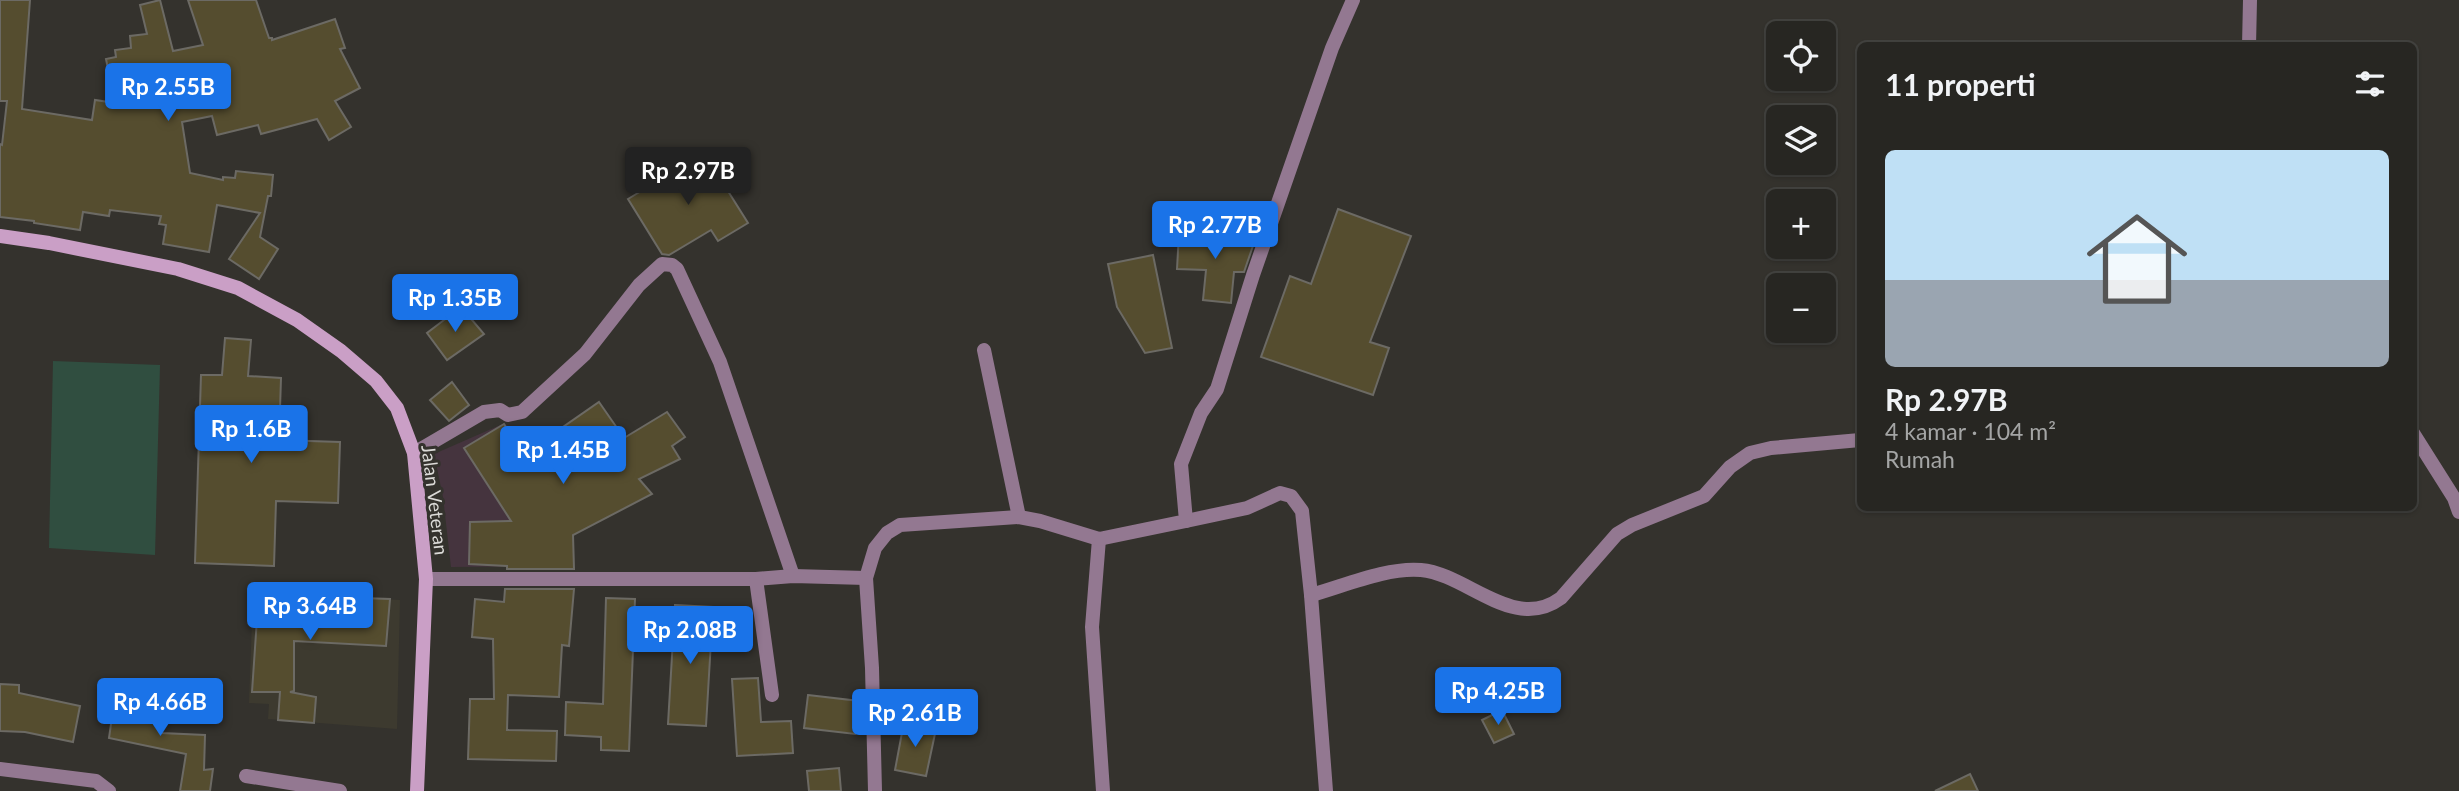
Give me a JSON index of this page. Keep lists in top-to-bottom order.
{
  "streets": {
    "main road": ["Jalan Veteran"]
  },
  "page": {
    "map_buttons": ["+", "−"],
    "heading": "11 properti",
    "price": [
      "Rp 2.55B",
      "Rp 2.97B",
      "Rp 2.77B",
      "Rp 1.35B",
      "Rp 1.6B",
      "Rp 1.45B",
      "Rp 3.64B",
      "Rp 2.08B",
      "Rp 4.25B",
      "Rp 4.66B",
      "Rp 2.61B"
    ],
    "list": [
      {
        "name": "Rp 2.97B",
        "note": "4 kamar · 104 m² · Rumah"
      }
    ]
  }
}
